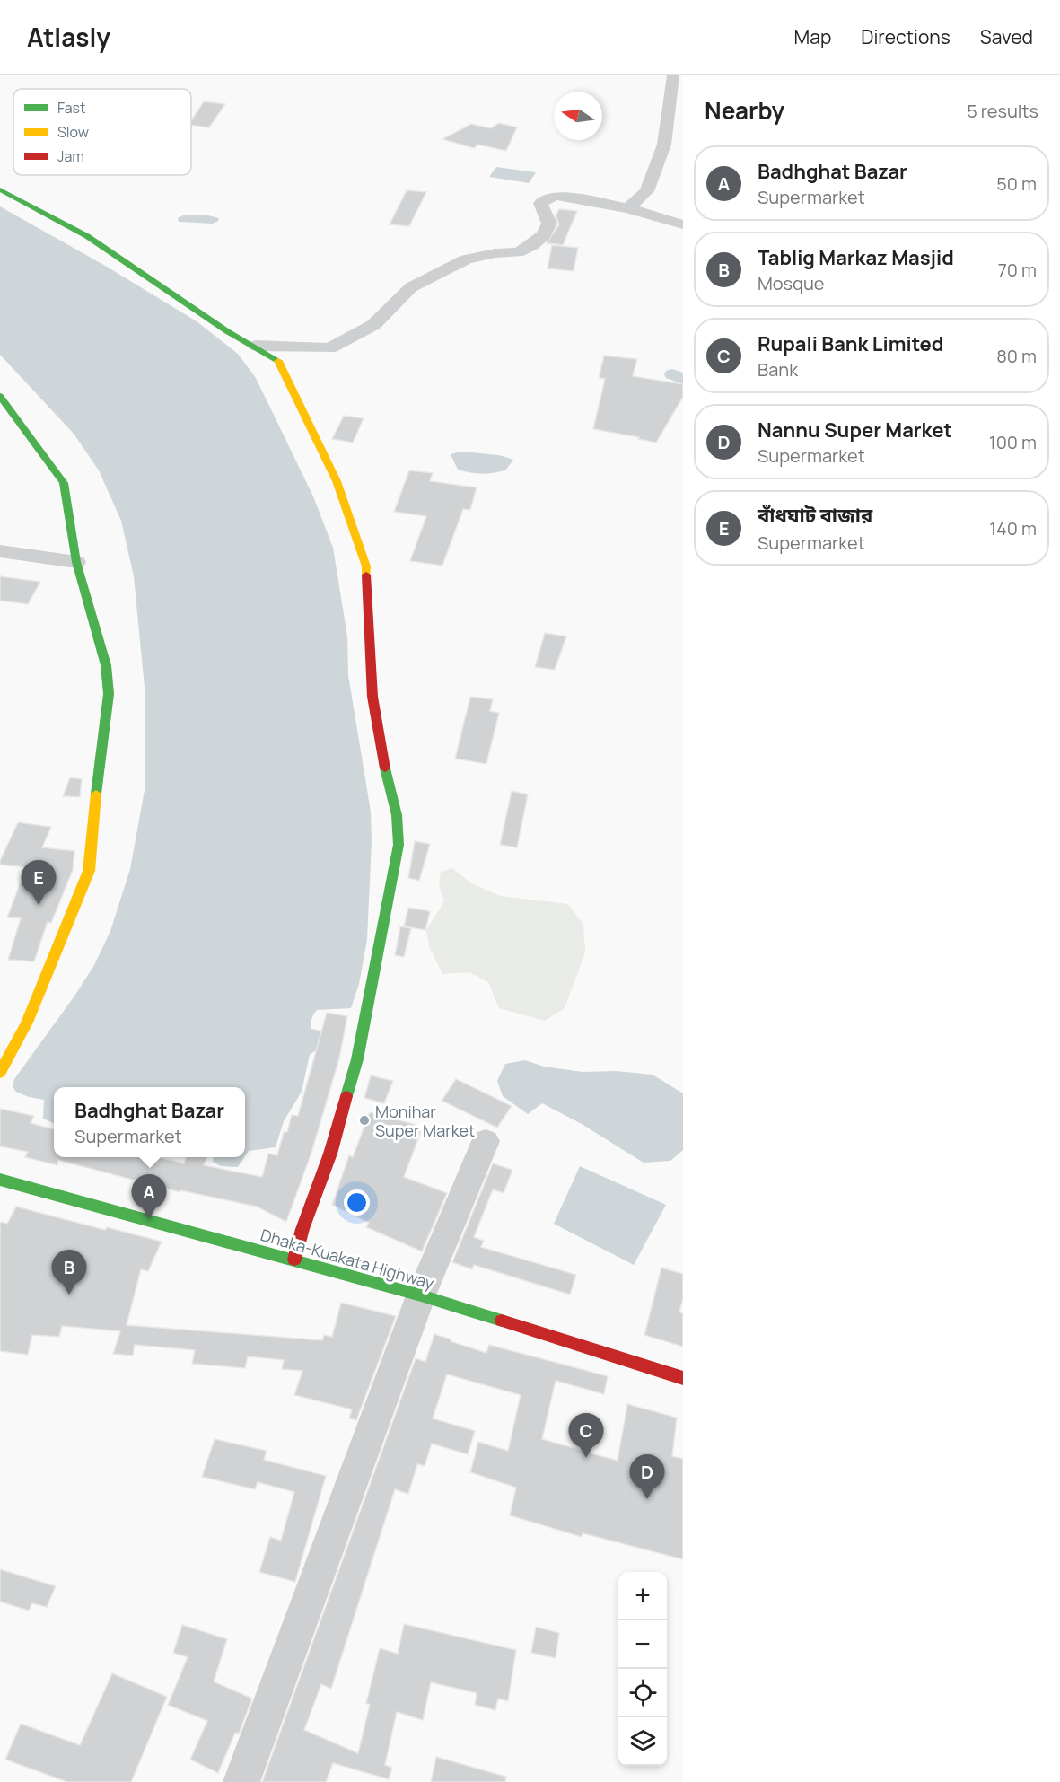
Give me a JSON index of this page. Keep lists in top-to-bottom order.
{
  "streets": {
    "street": ["Dhaka-Kuakata Highway"]
  },
  "places": ["Monihar Super Market"],
  "legend": ["Fast", "Slow", "Jam"],
  "north": "left",
  "page": {
    "header": "Atlasly",
    "nav": ["Map", "Directions", "Saved"],
    "heading": ["Nearby", "5 results"],
    "list": [
      {
        "mark": "A",
        "name": "Badhghat Bazar",
        "note": "Supermarket",
        "value": "50 m"
      },
      {
        "mark": "B",
        "name": "Tablig Markaz Masjid",
        "note": "Mosque",
        "value": "70 m"
      },
      {
        "mark": "C",
        "name": "Rupali Bank Limited",
        "note": "Bank",
        "value": "80 m"
      },
      {
        "mark": "D",
        "name": "Nannu Super Market",
        "note": "Supermarket",
        "value": "100 m"
      },
      {
        "mark": "E",
        "name": "বাঁধঘাট বাজার",
        "note": "Supermarket",
        "value": "140 m"
      }
    ],
    "pins": [
      "E",
      "A",
      "B",
      "C",
      "D"
    ],
    "popup": ["Badhghat Bazar", "Supermarket"],
    "map_buttons": ["+", "−"]
  }
}
